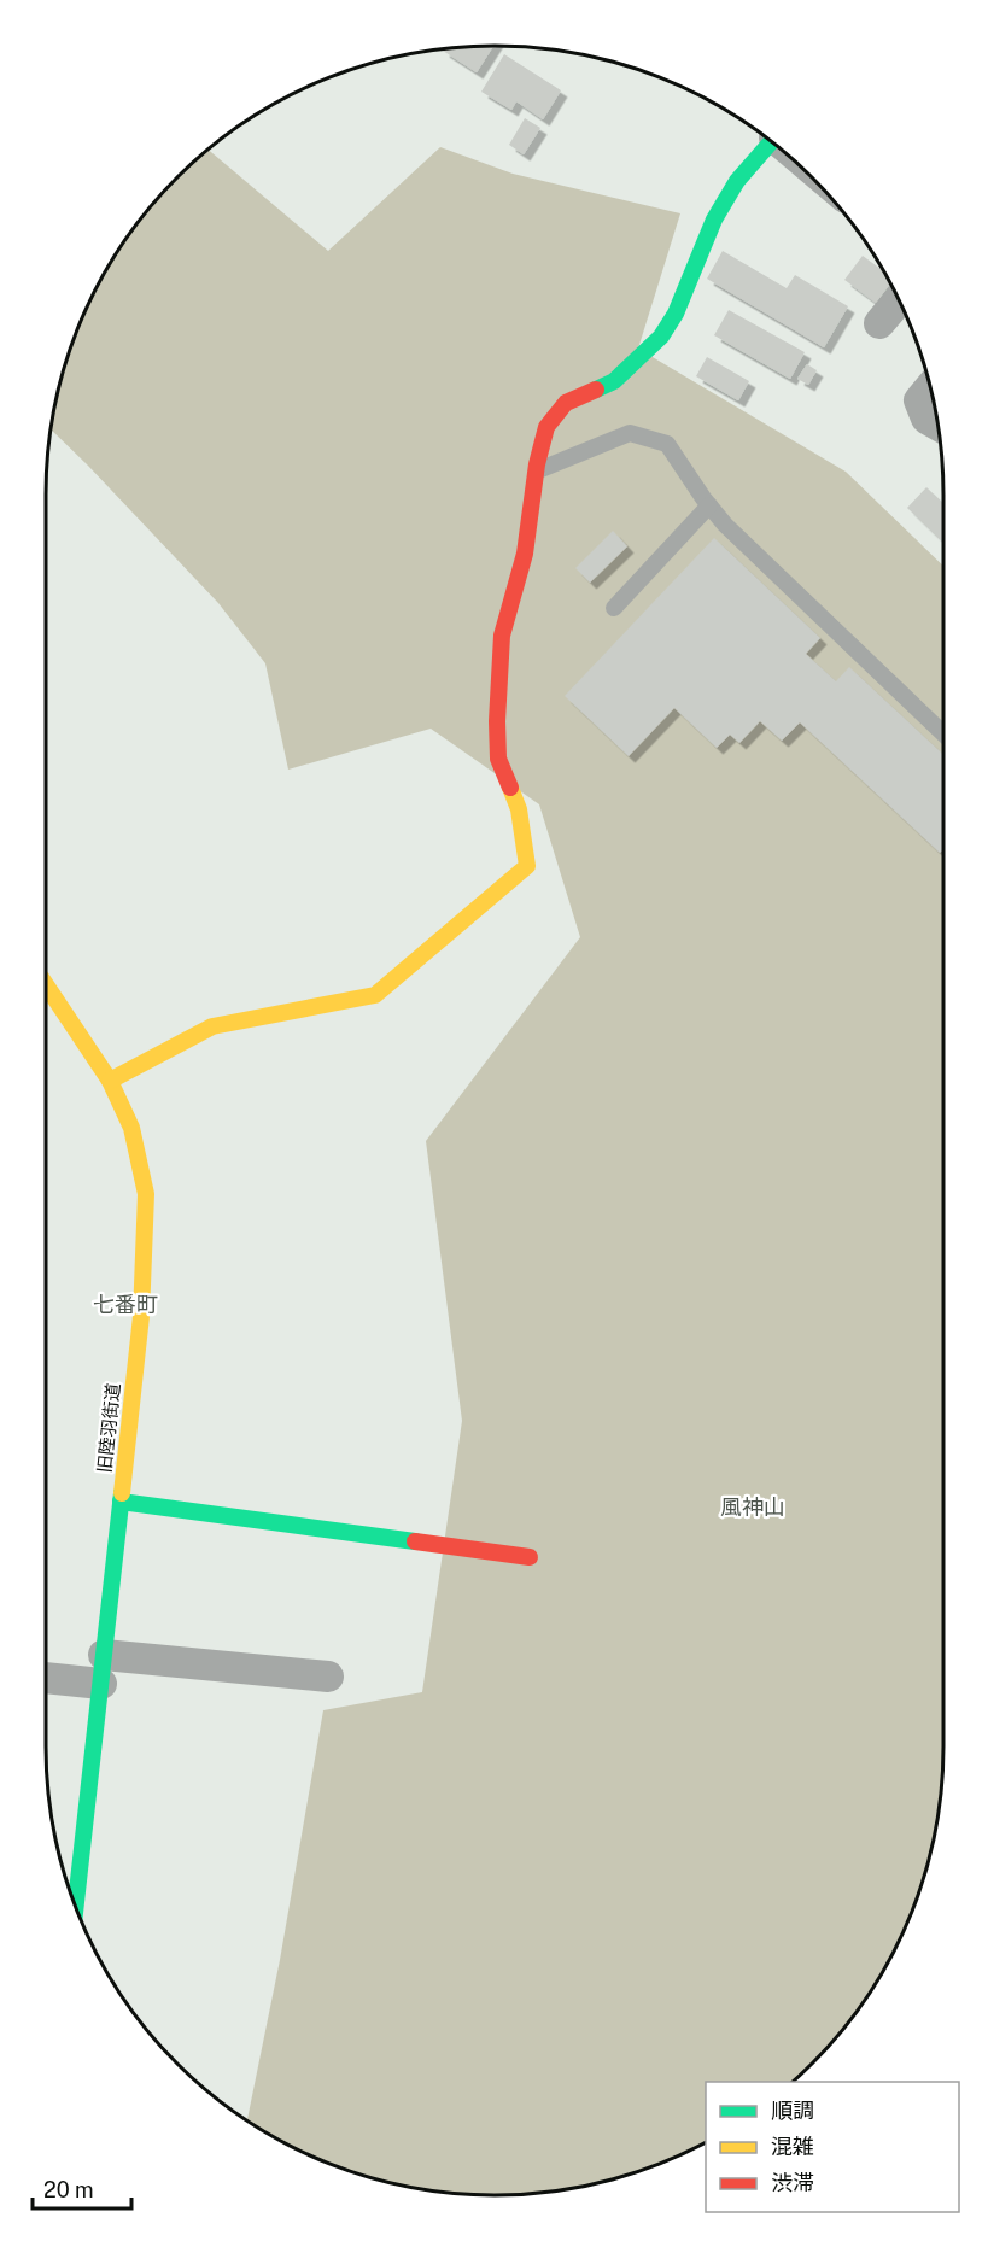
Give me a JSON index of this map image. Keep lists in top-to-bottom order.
{
  "streets": {
    "street": ["旧陸羽街道"]
  },
  "districts": ["七番町", "風神山"],
  "legend": ["順調", "混雑", "渋滞"],
  "scale_bar": "20 m"
}
